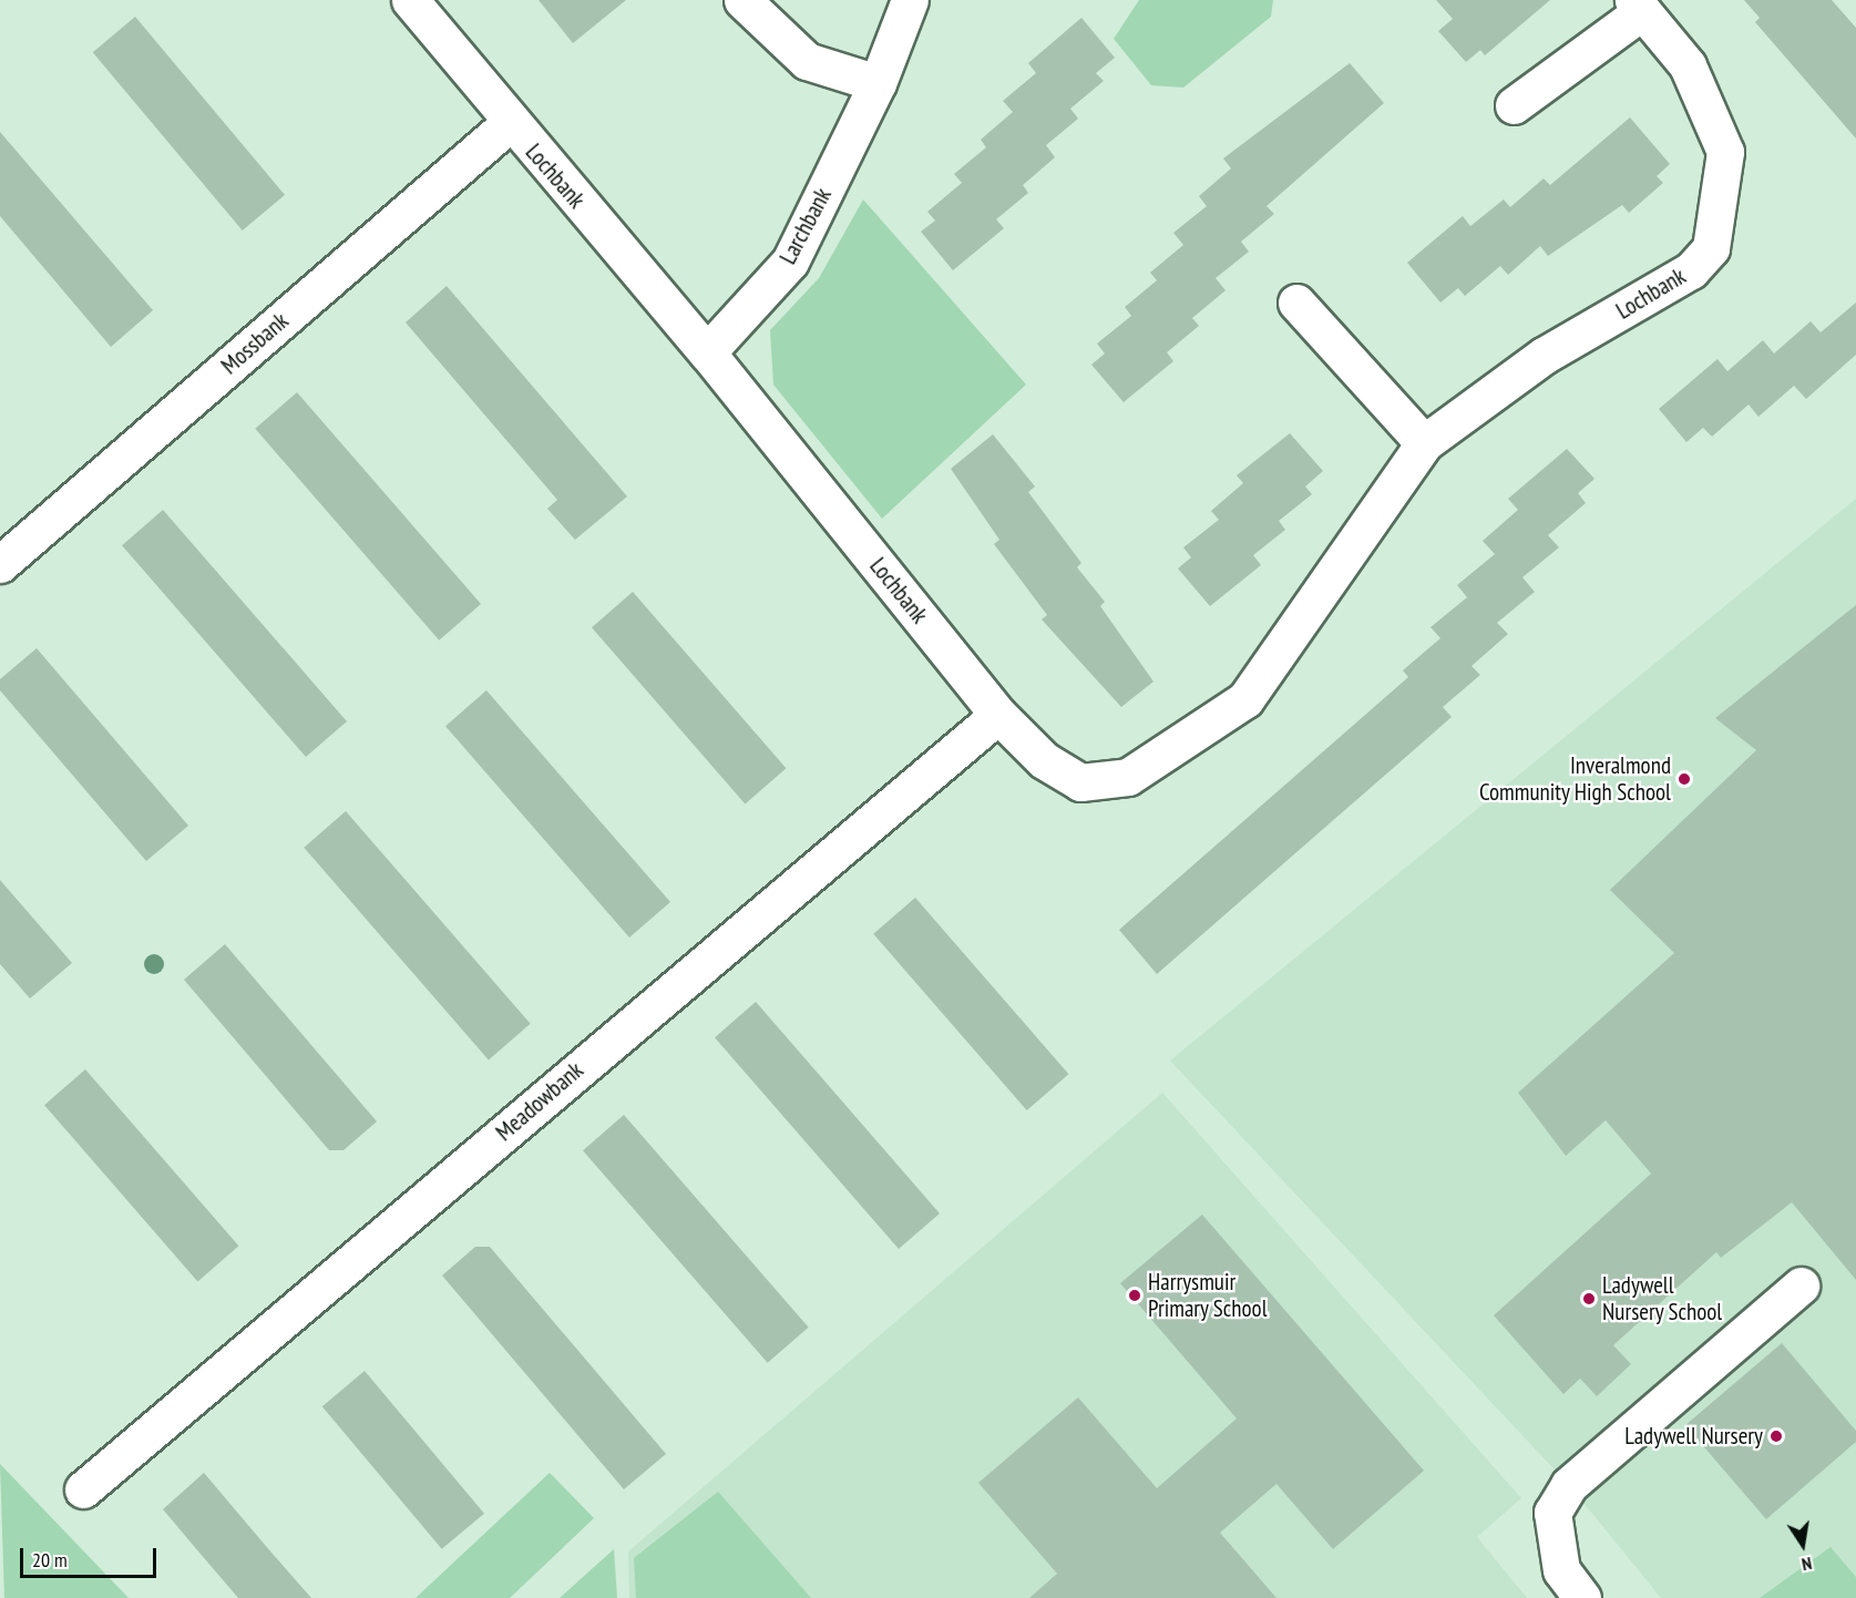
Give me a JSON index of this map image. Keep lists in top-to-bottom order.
{
  "streets": {
    "street": [
      "Lochbank",
      "Larchbank",
      "Mossbank",
      "Meadowbank"
    ]
  },
  "crossings": [
    ["Lochbank", "Larchbank"],
    ["Lochbank", "Mossbank"],
    ["Lochbank", "Meadowbank"]
  ],
  "places": [
    "Inveralmond Community High School",
    "Harrysmuir Primary School",
    "Ladywell Nursery School",
    "Ladywell Nursery"
  ],
  "scale_bar": "20 m",
  "north": "bottom"
}
